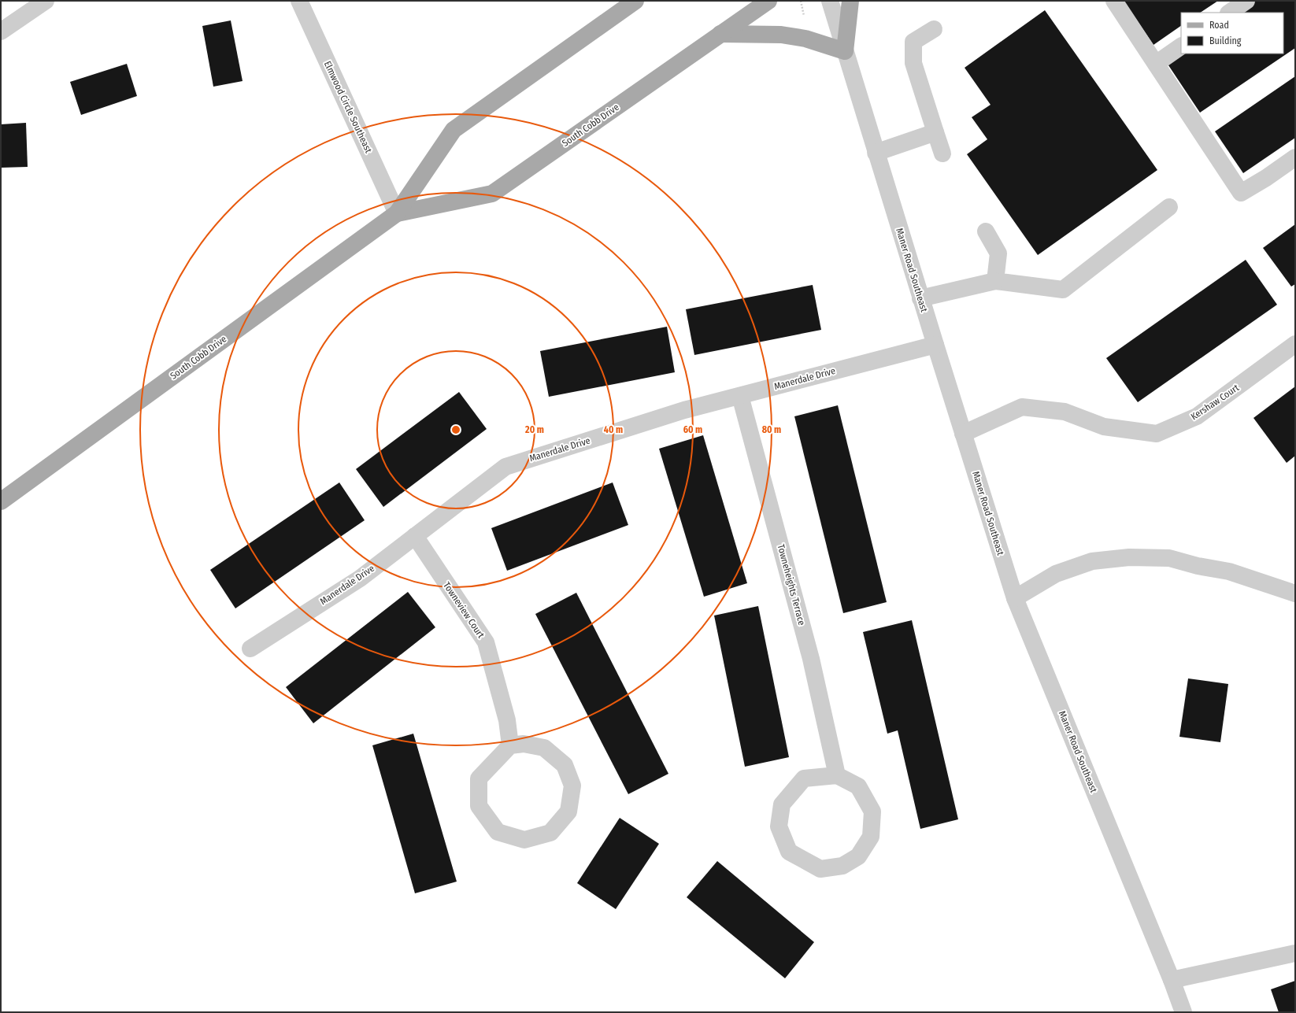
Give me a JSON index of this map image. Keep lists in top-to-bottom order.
{
  "streets": {
    "main road": ["South Cobb Drive"],
    "street": [
      "Elmwood Circle Southeast",
      "Maner Road Southeast",
      "Manerdale Drive",
      "Kershaw Court",
      "Towneheights Terrace",
      "Towneview Court"
    ]
  },
  "crossings": [
    ["Elmwood Circle Southeast", "South Cobb Drive"],
    ["Maner Road Southeast", "Manerdale Drive"],
    ["Maner Road Southeast", "Kershaw Court"],
    ["Manerdale Drive", "Towneheights Terrace"],
    ["Manerdale Drive", "Towneview Court"]
  ],
  "legend": ["Road", "Building"],
  "rings": [
    "20 m",
    "40 m",
    "60 m",
    "80 m"
  ]
}
